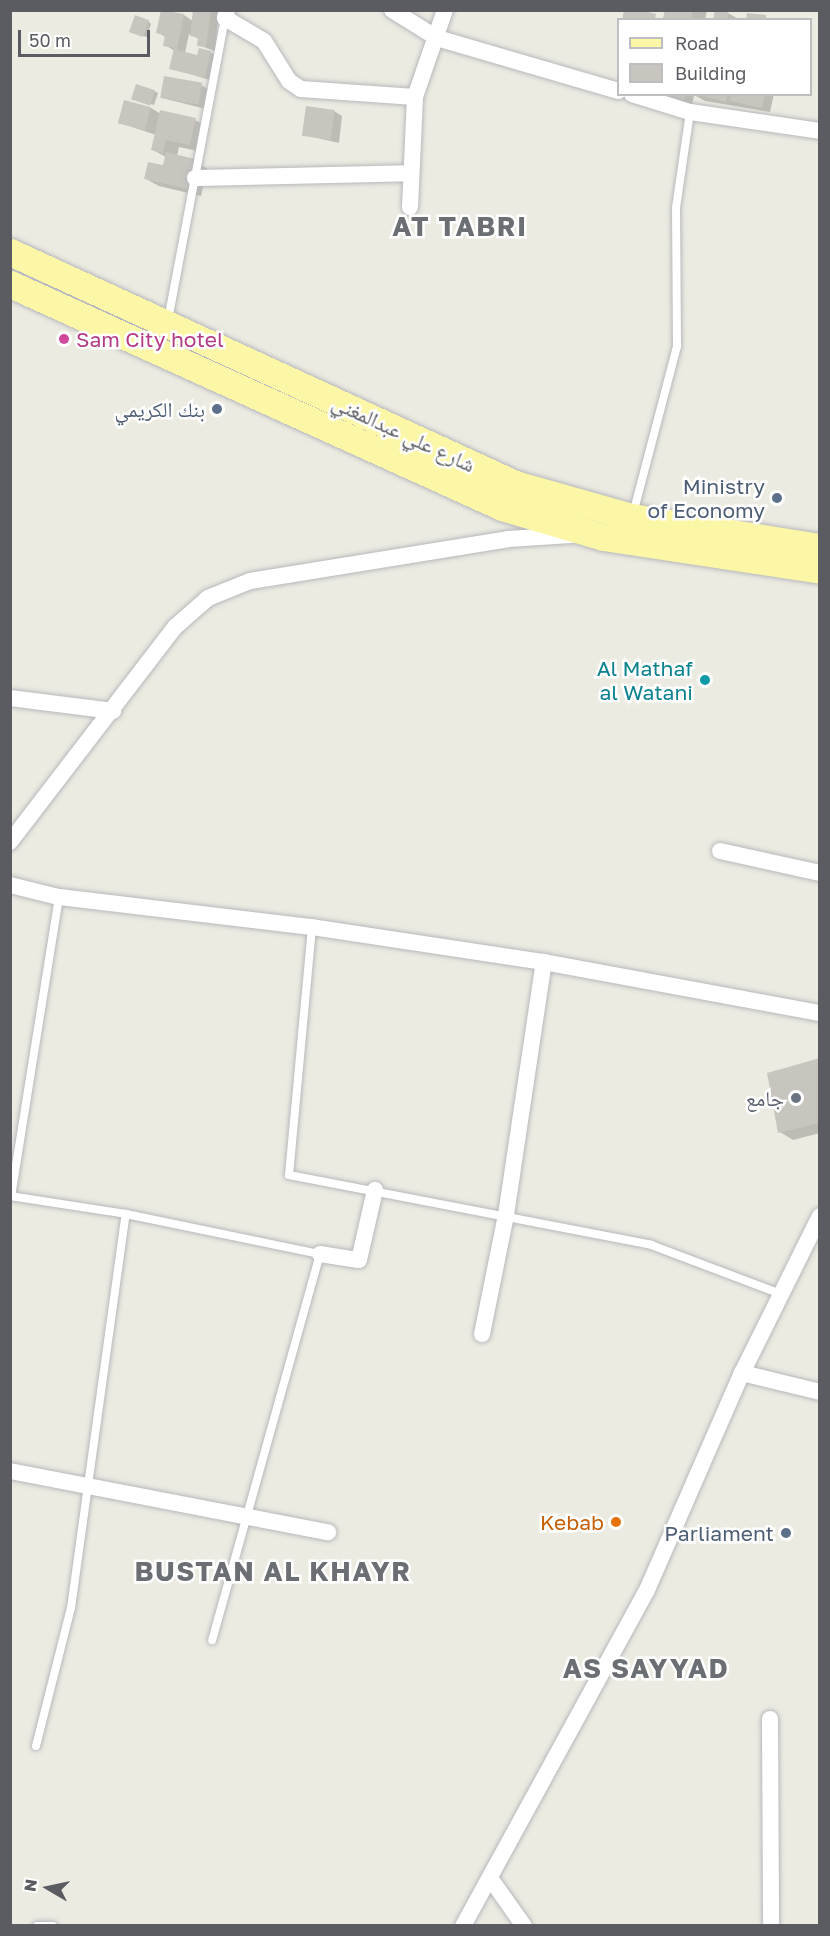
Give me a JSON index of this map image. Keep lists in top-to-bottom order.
{
  "streets": {
    "main road": ["شارع علي عبدالمغني"]
  },
  "districts": ["AT TABRI", "BUSTAN AL KHAYR", "AS SAYYAD"],
  "places": [
    "Sam City hotel",
    "بنك الكريمي",
    "Ministry of Economy",
    "Al Mathaf al Watani",
    "جامع",
    "Kebab",
    "Parliament"
  ],
  "legend": ["Road", "Building"],
  "scale_bar": "50 m",
  "north": "left"
}
